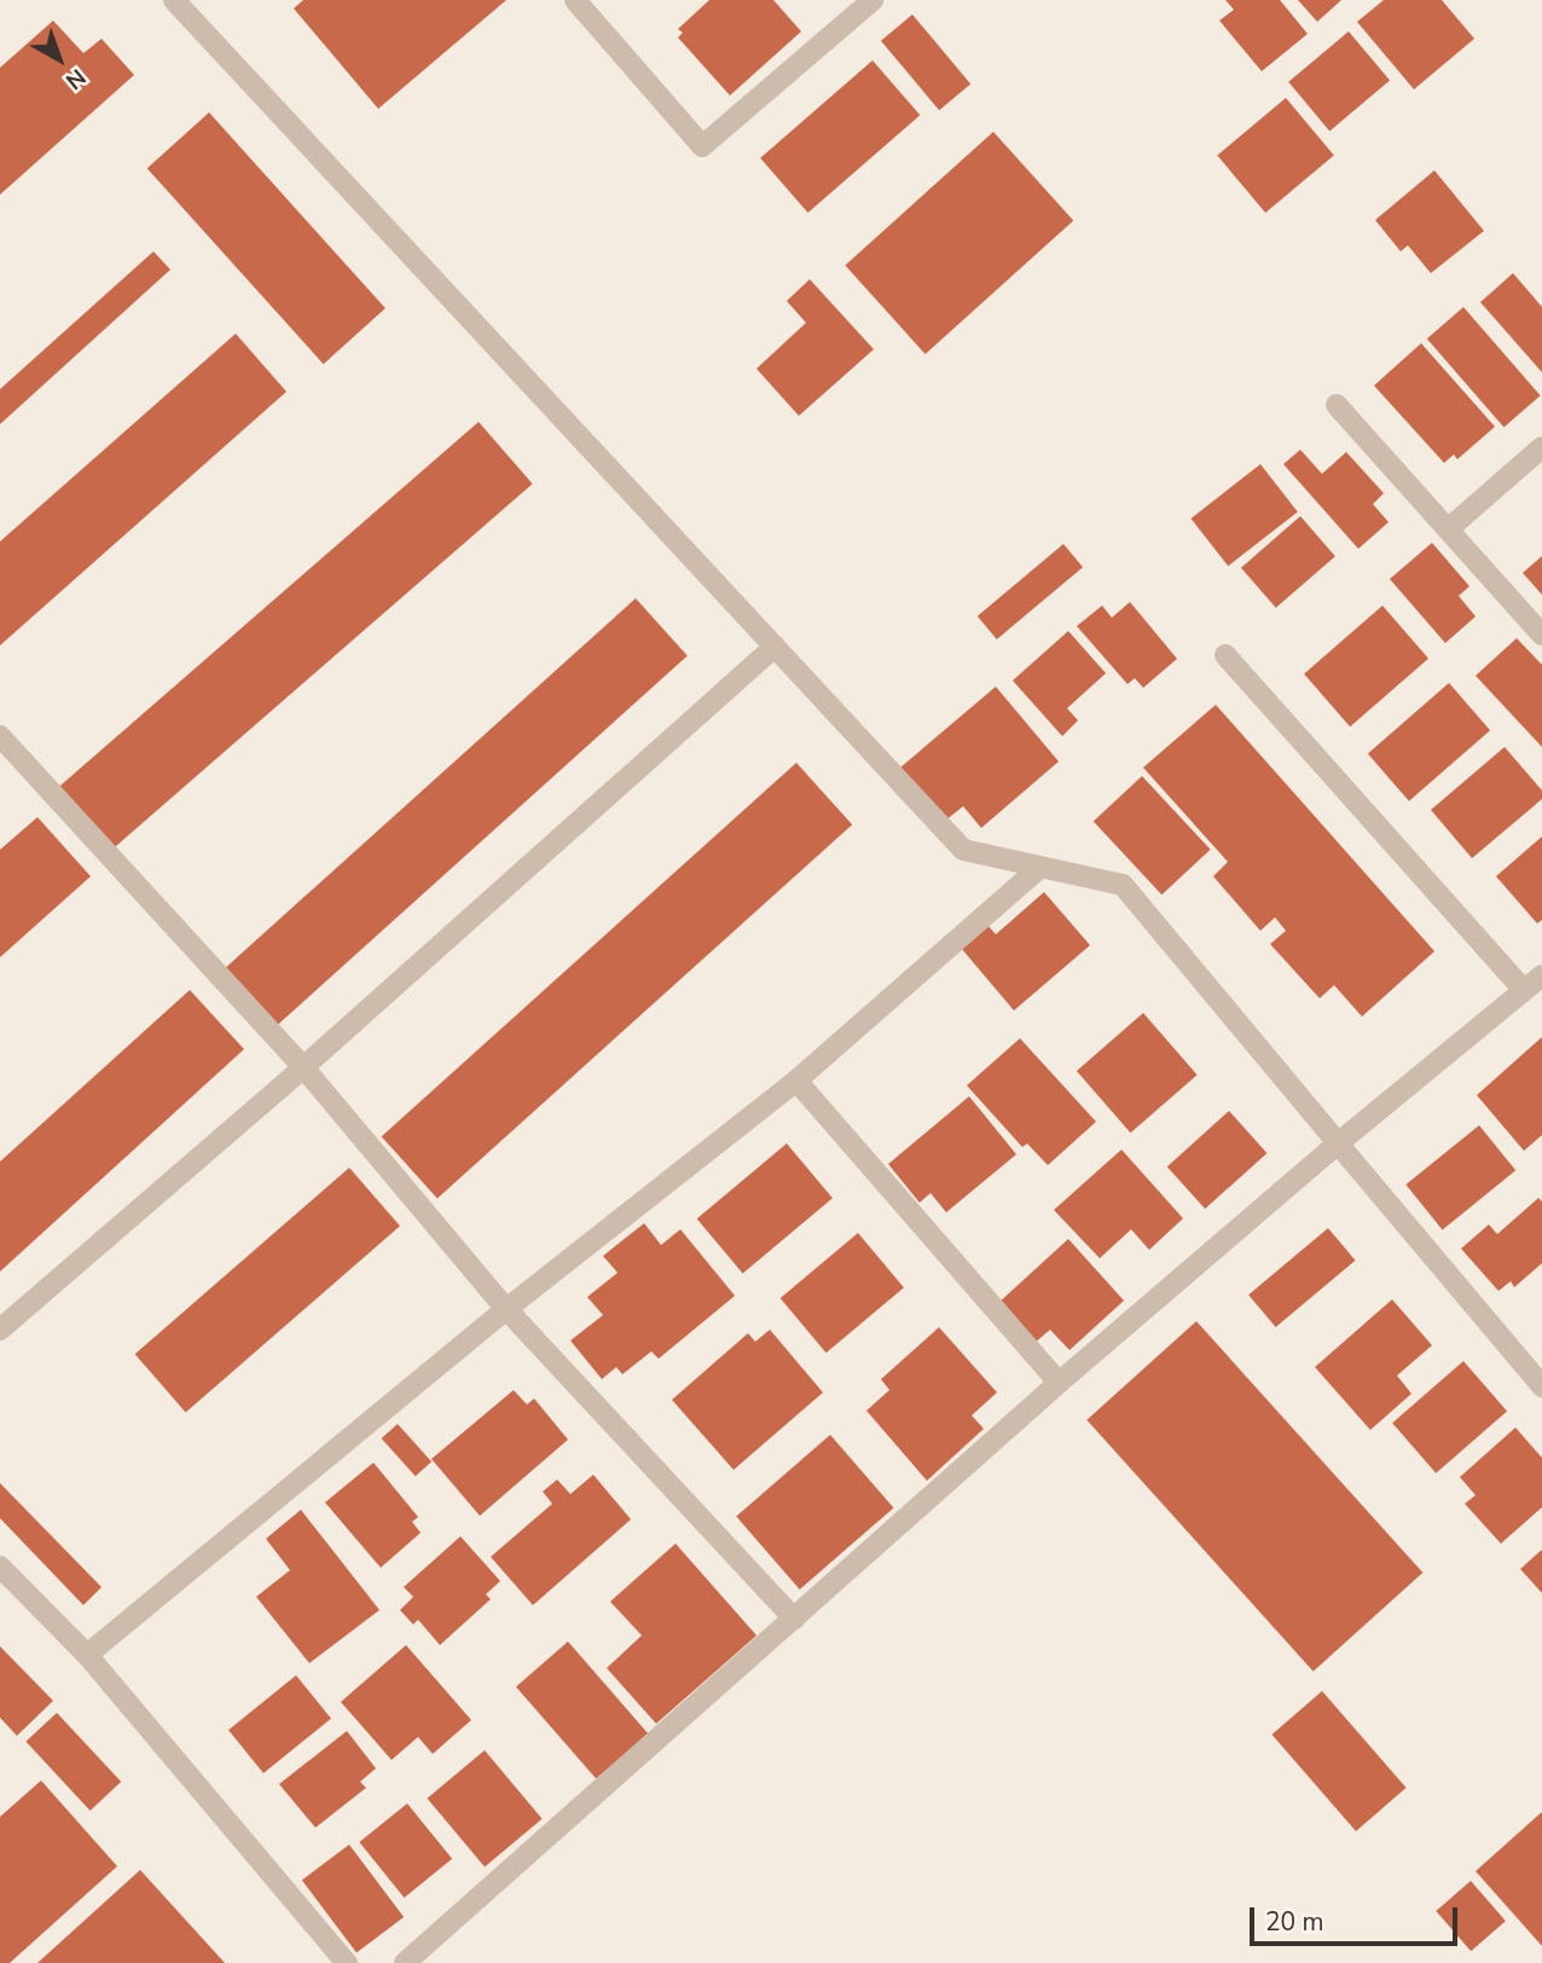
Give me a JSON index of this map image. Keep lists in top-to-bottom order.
{
  "scale_bar": "20 m",
  "north": "bottom right"
}
